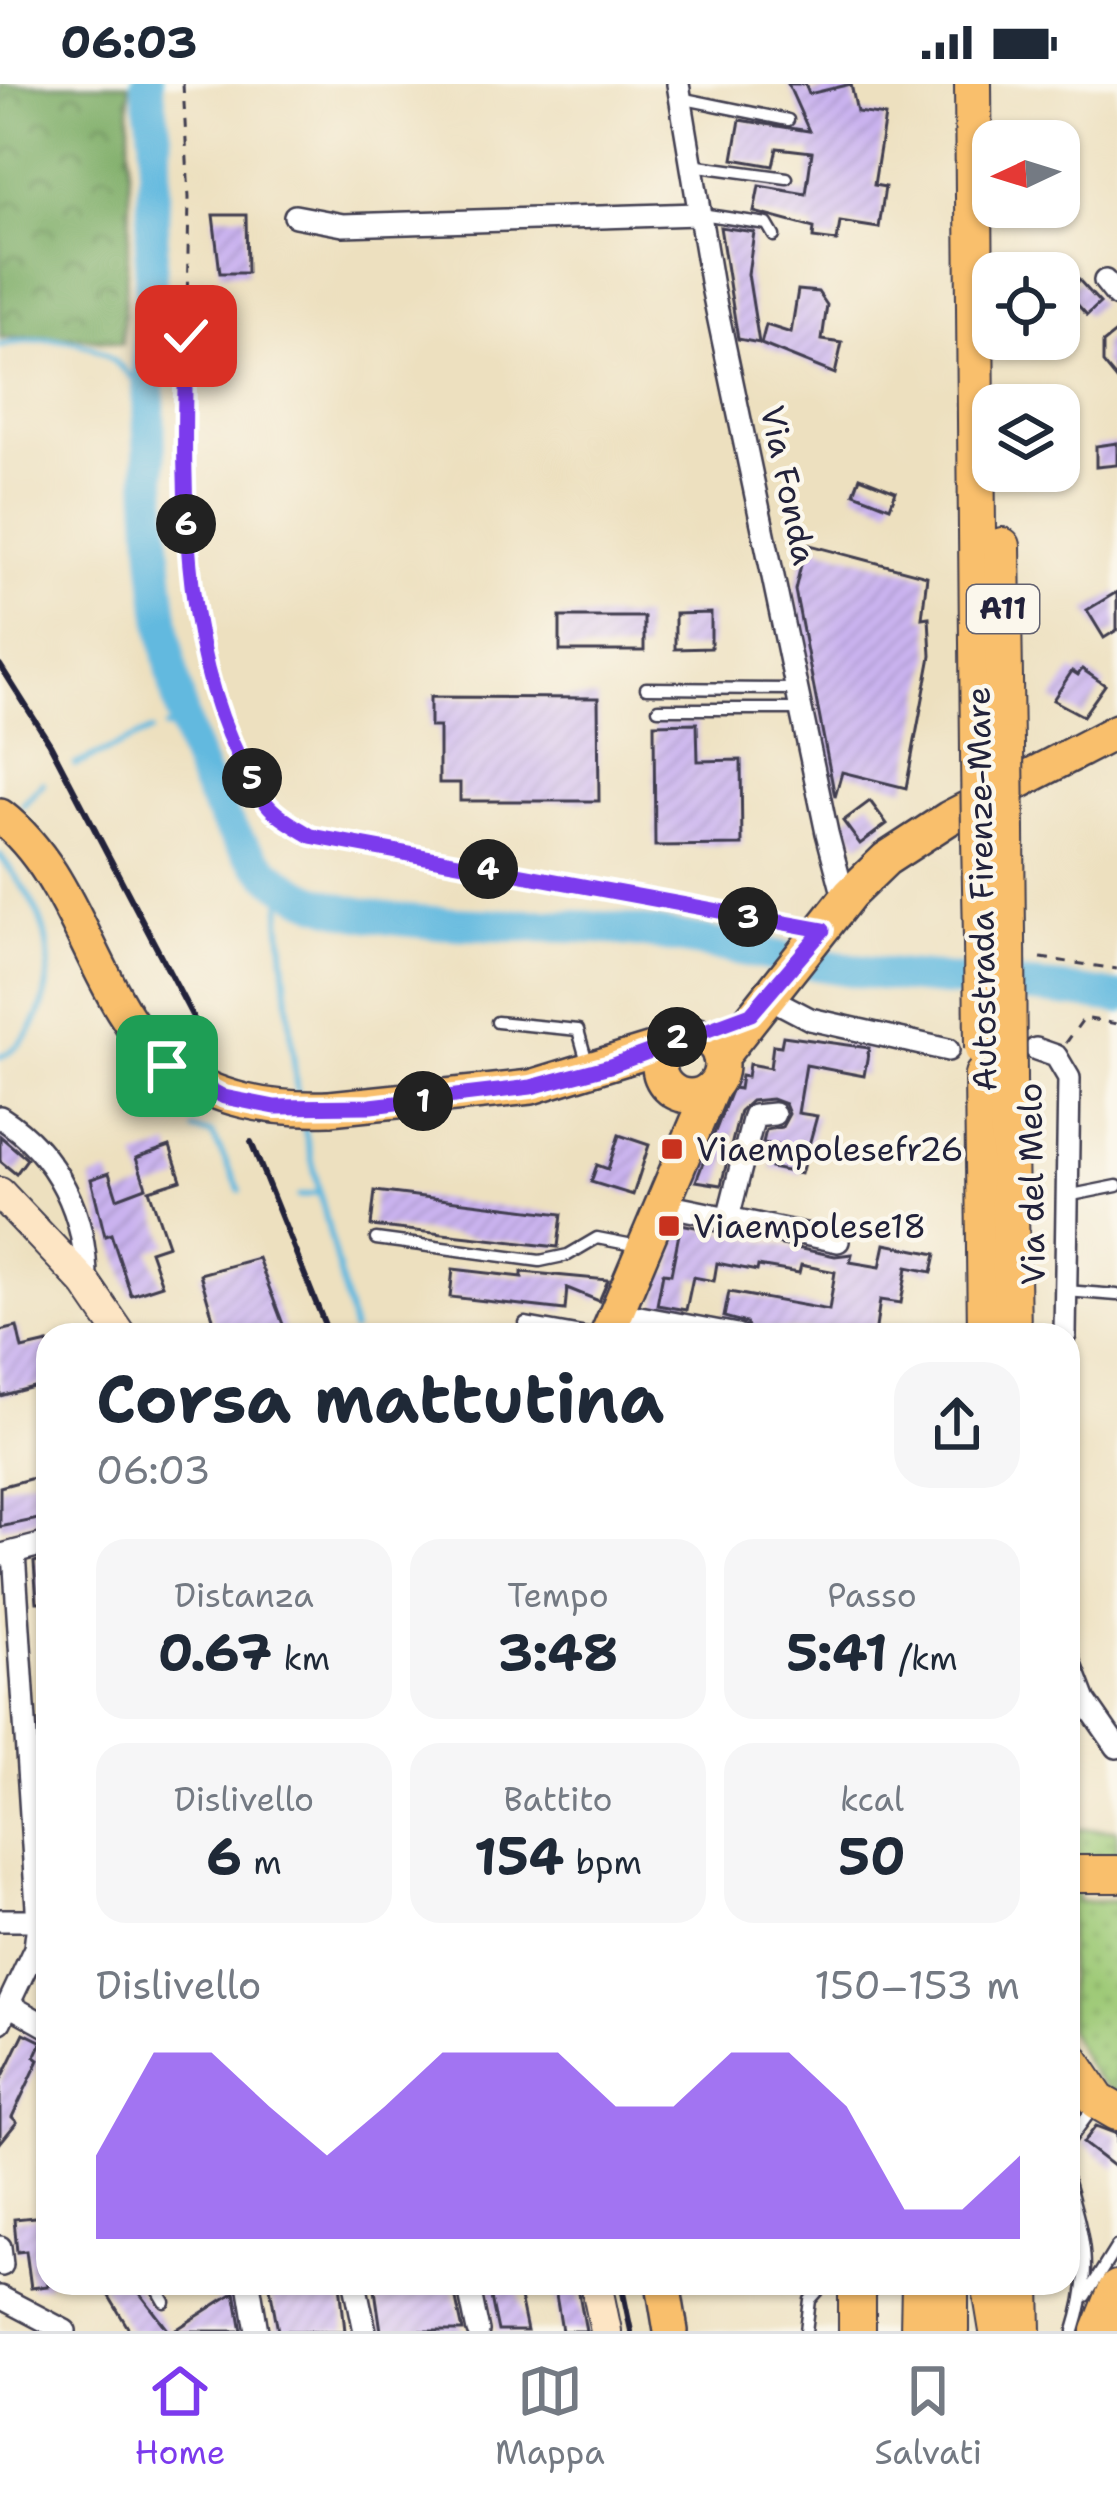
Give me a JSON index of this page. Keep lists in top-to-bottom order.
{
  "streets": {
    "highway": ["A11", "Autostrada Firenze-Mare"],
    "street": ["Via Fonda", "Via del Melo"]
  },
  "places": {
    "transit": ["Viaempolesefr26", "Viaempolese18"]
  },
  "north": "left",
  "page": {
    "status": "06:03",
    "pins": [
      "6",
      "5",
      "4",
      "3",
      "2",
      "1"
    ],
    "heading": ["Corsa mattutina", "06:03"],
    "stats": [
      ["Distanza", "0.67 km"],
      ["Tempo", "3:48"],
      ["Passo", "5:41 /km"],
      ["Dislivello", "6 m"],
      ["Battito", "154 bpm"],
      ["kcal", "50"]
    ],
    "chart": ["Dislivello", "150–153 m"],
    "tabs": ["Home", "Mappa", "Salvati"]
  }
}
